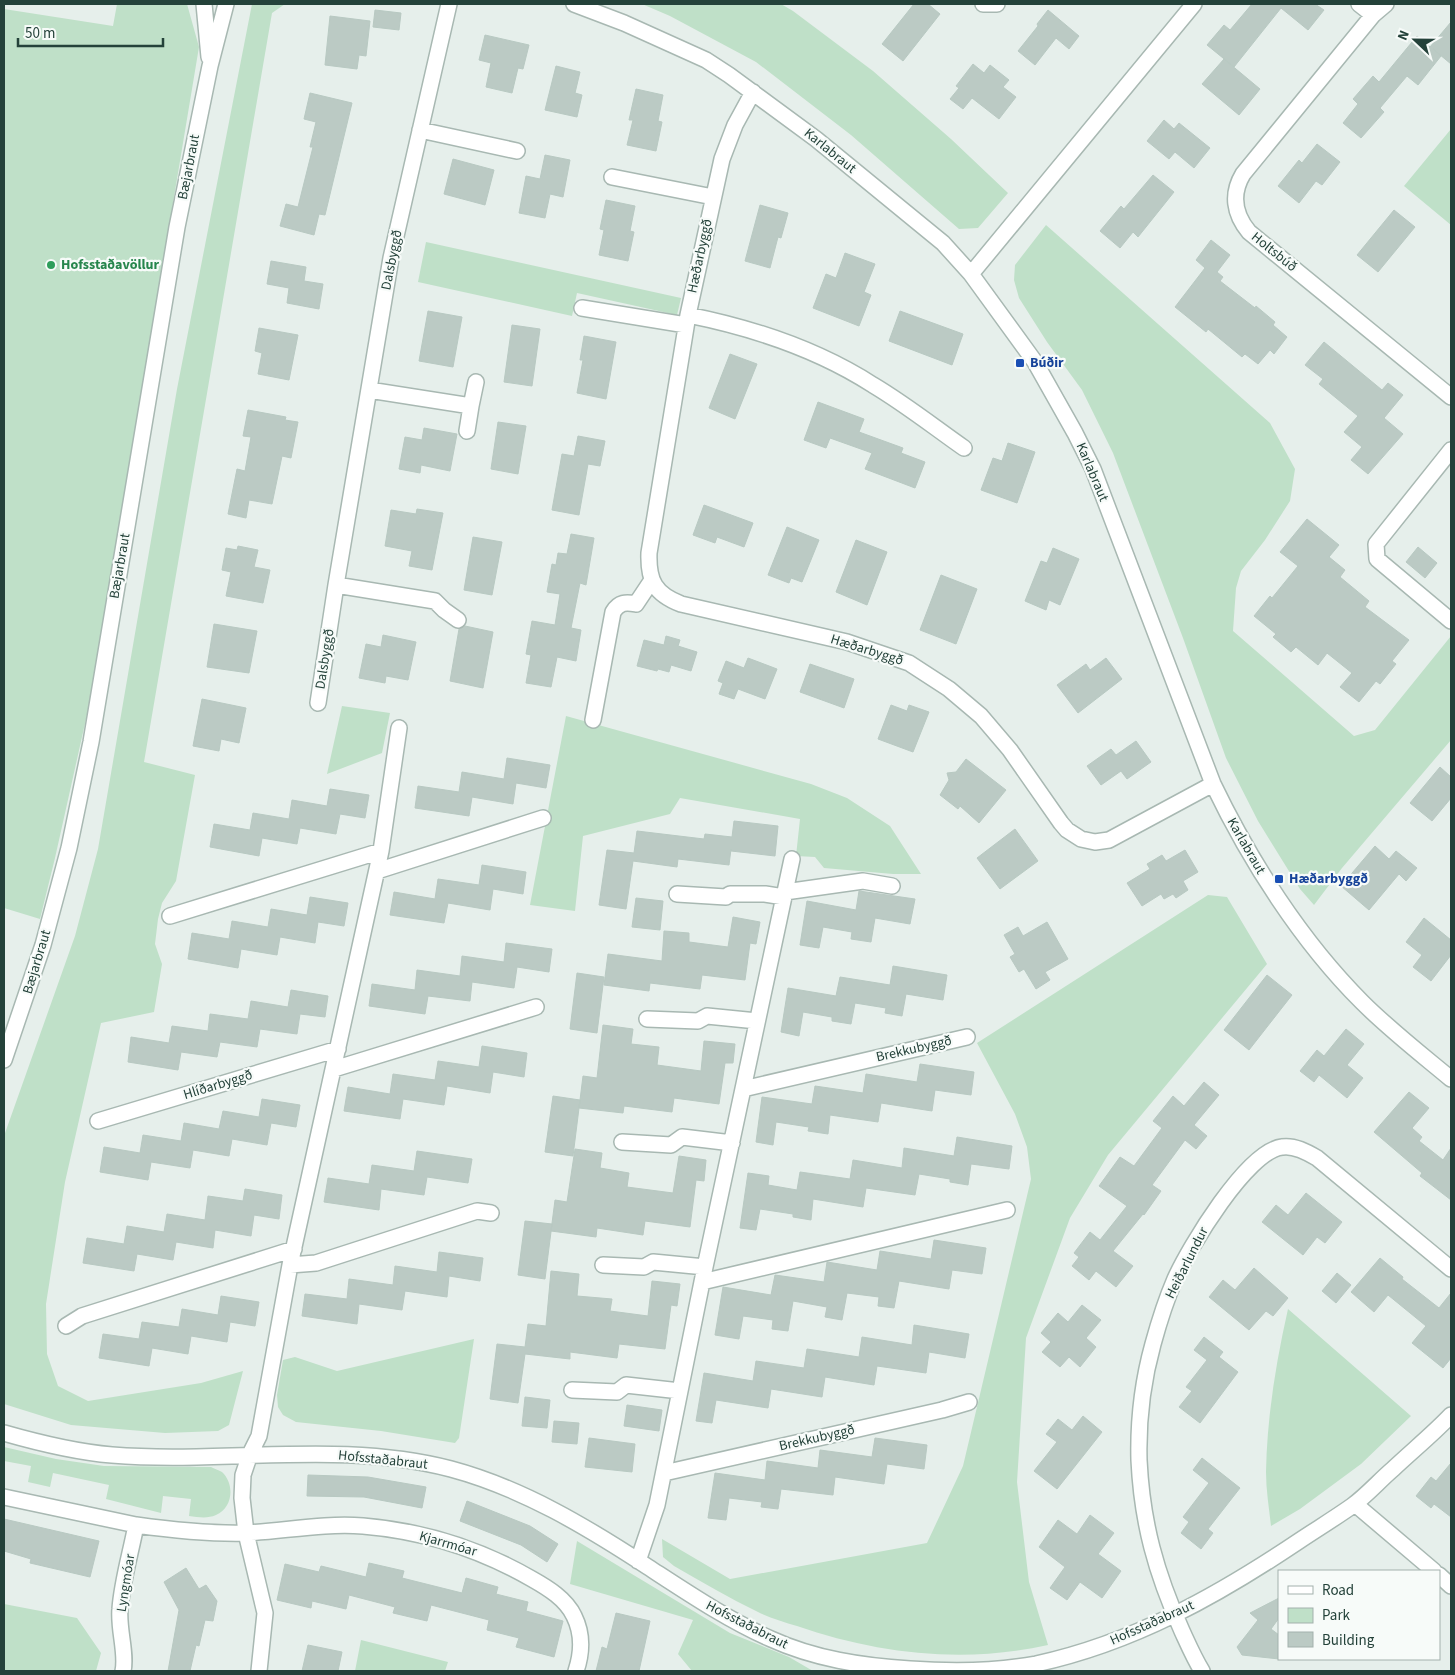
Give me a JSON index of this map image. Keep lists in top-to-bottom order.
{
  "streets": {
    "street": [
      "Karlabraut",
      "Bæjarbraut",
      "Holtsbúð",
      "Hæðarbyggð",
      "Dalsbyggð",
      "Brekkubyggð",
      "Hlíðarbyggð",
      "Heiðarlundur",
      "Hofsstaðabraut",
      "Kjarrmóar",
      "Lyngmóar"
    ]
  },
  "crossings": [
    ["Karlabraut", "Hæðarbyggð"],
    ["Heiðarlundur", "Hofsstaðabraut"]
  ],
  "places": {
    "other": ["Hofsstaðavöllur"],
    "transit": ["Búðir", "Hæðarbyggð"]
  },
  "legend": ["Road", "Park", "Building"],
  "scale_bar": "50 m",
  "north": "left"
}
